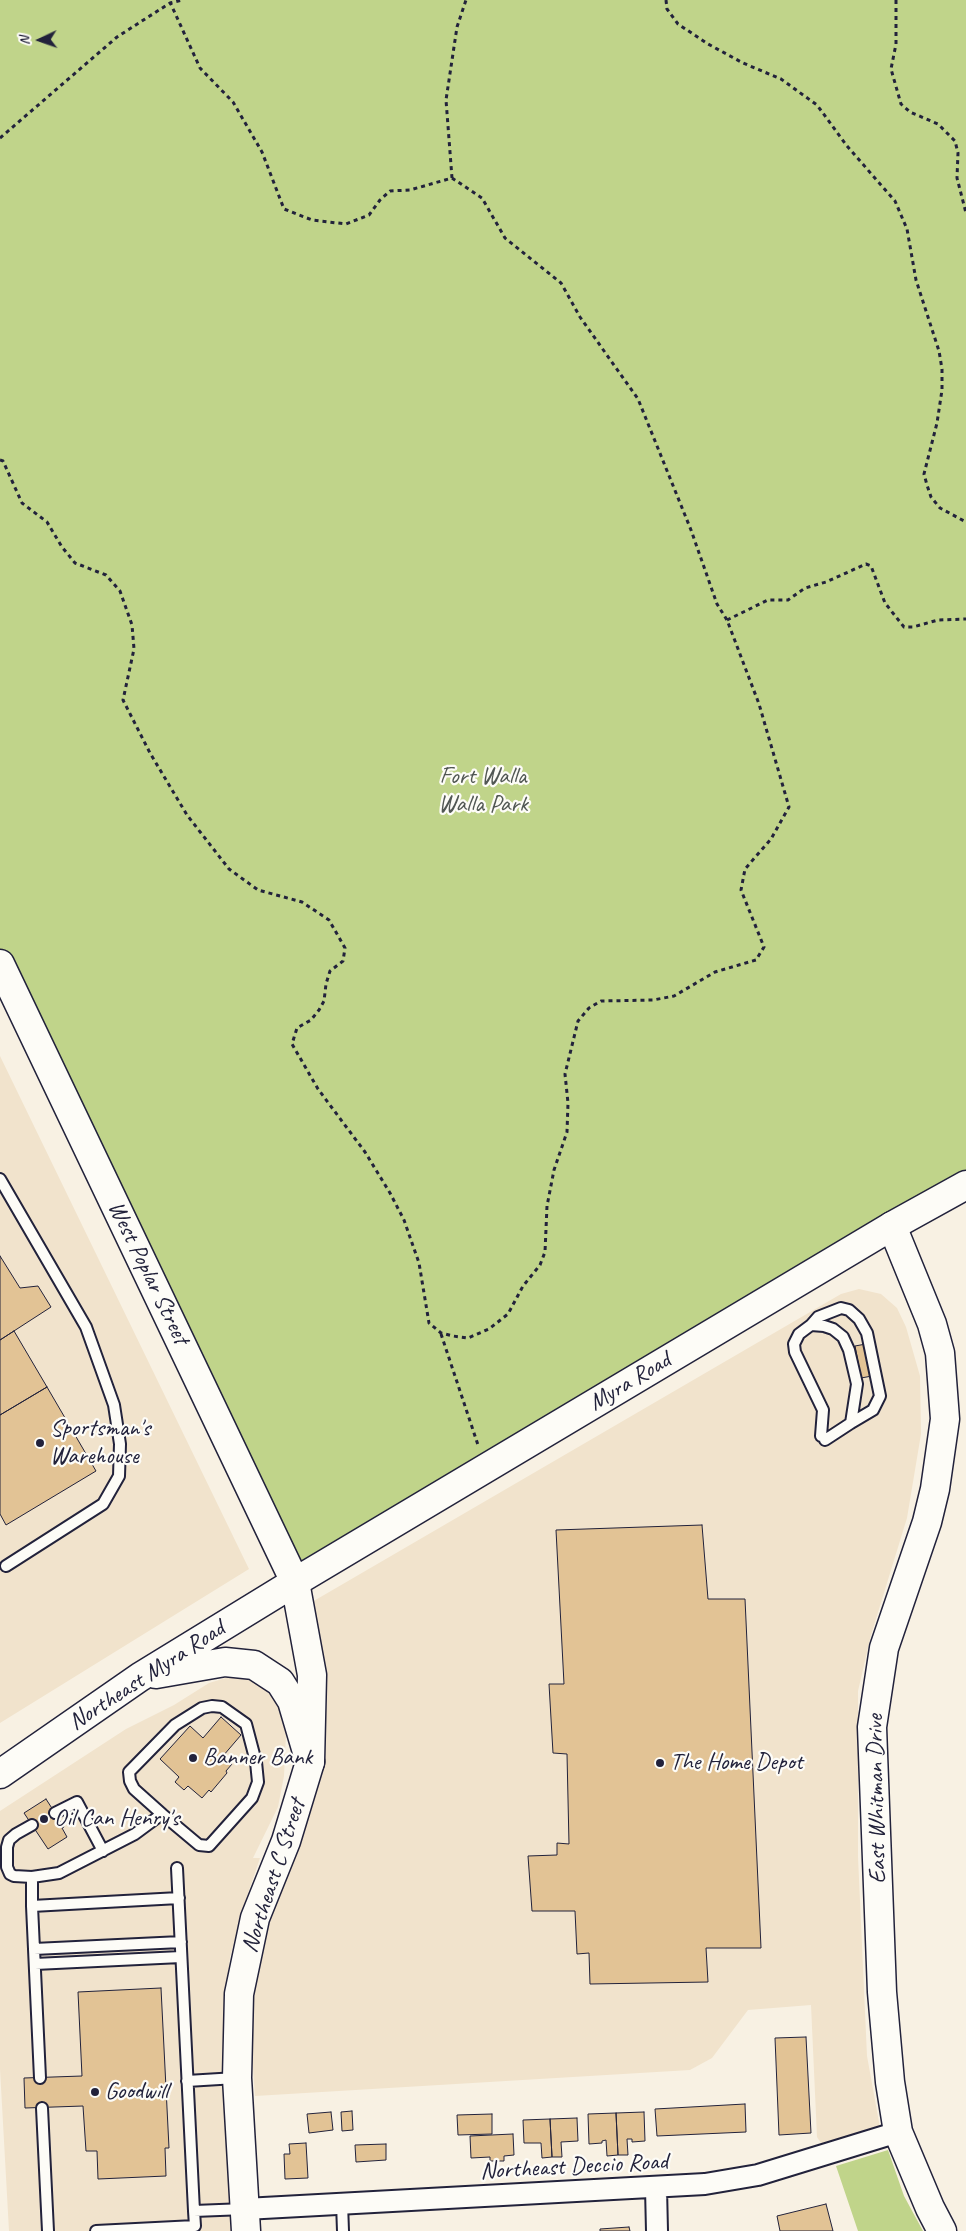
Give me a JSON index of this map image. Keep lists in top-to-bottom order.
{
  "streets": {
    "main road": [
      "West Poplar Street",
      "Myra Road",
      "Northeast Myra Road",
      "East Whitman Drive",
      "Northeast C Street"
    ],
    "street": ["Northeast Deccio Road"]
  },
  "crossings": [
    ["West Poplar Street", "Myra Road"],
    ["West Poplar Street", "Northeast Myra Road"],
    ["West Poplar Street", "Northeast C Street"],
    ["Myra Road", "Northeast Myra Road"],
    ["Myra Road", "East Whitman Drive"],
    ["Myra Road", "Northeast C Street"],
    ["Northeast Myra Road", "Northeast C Street"],
    ["East Whitman Drive", "Northeast Deccio Road"],
    ["Northeast C Street", "Northeast Deccio Road"]
  ],
  "parks": ["Fort Walla Walla Park"],
  "places": [
    "Sportsman's Warehouse",
    "Banner Bank",
    "The Home Depot",
    "Oil Can Henry's",
    "Goodwill"
  ],
  "north": "left"
}
